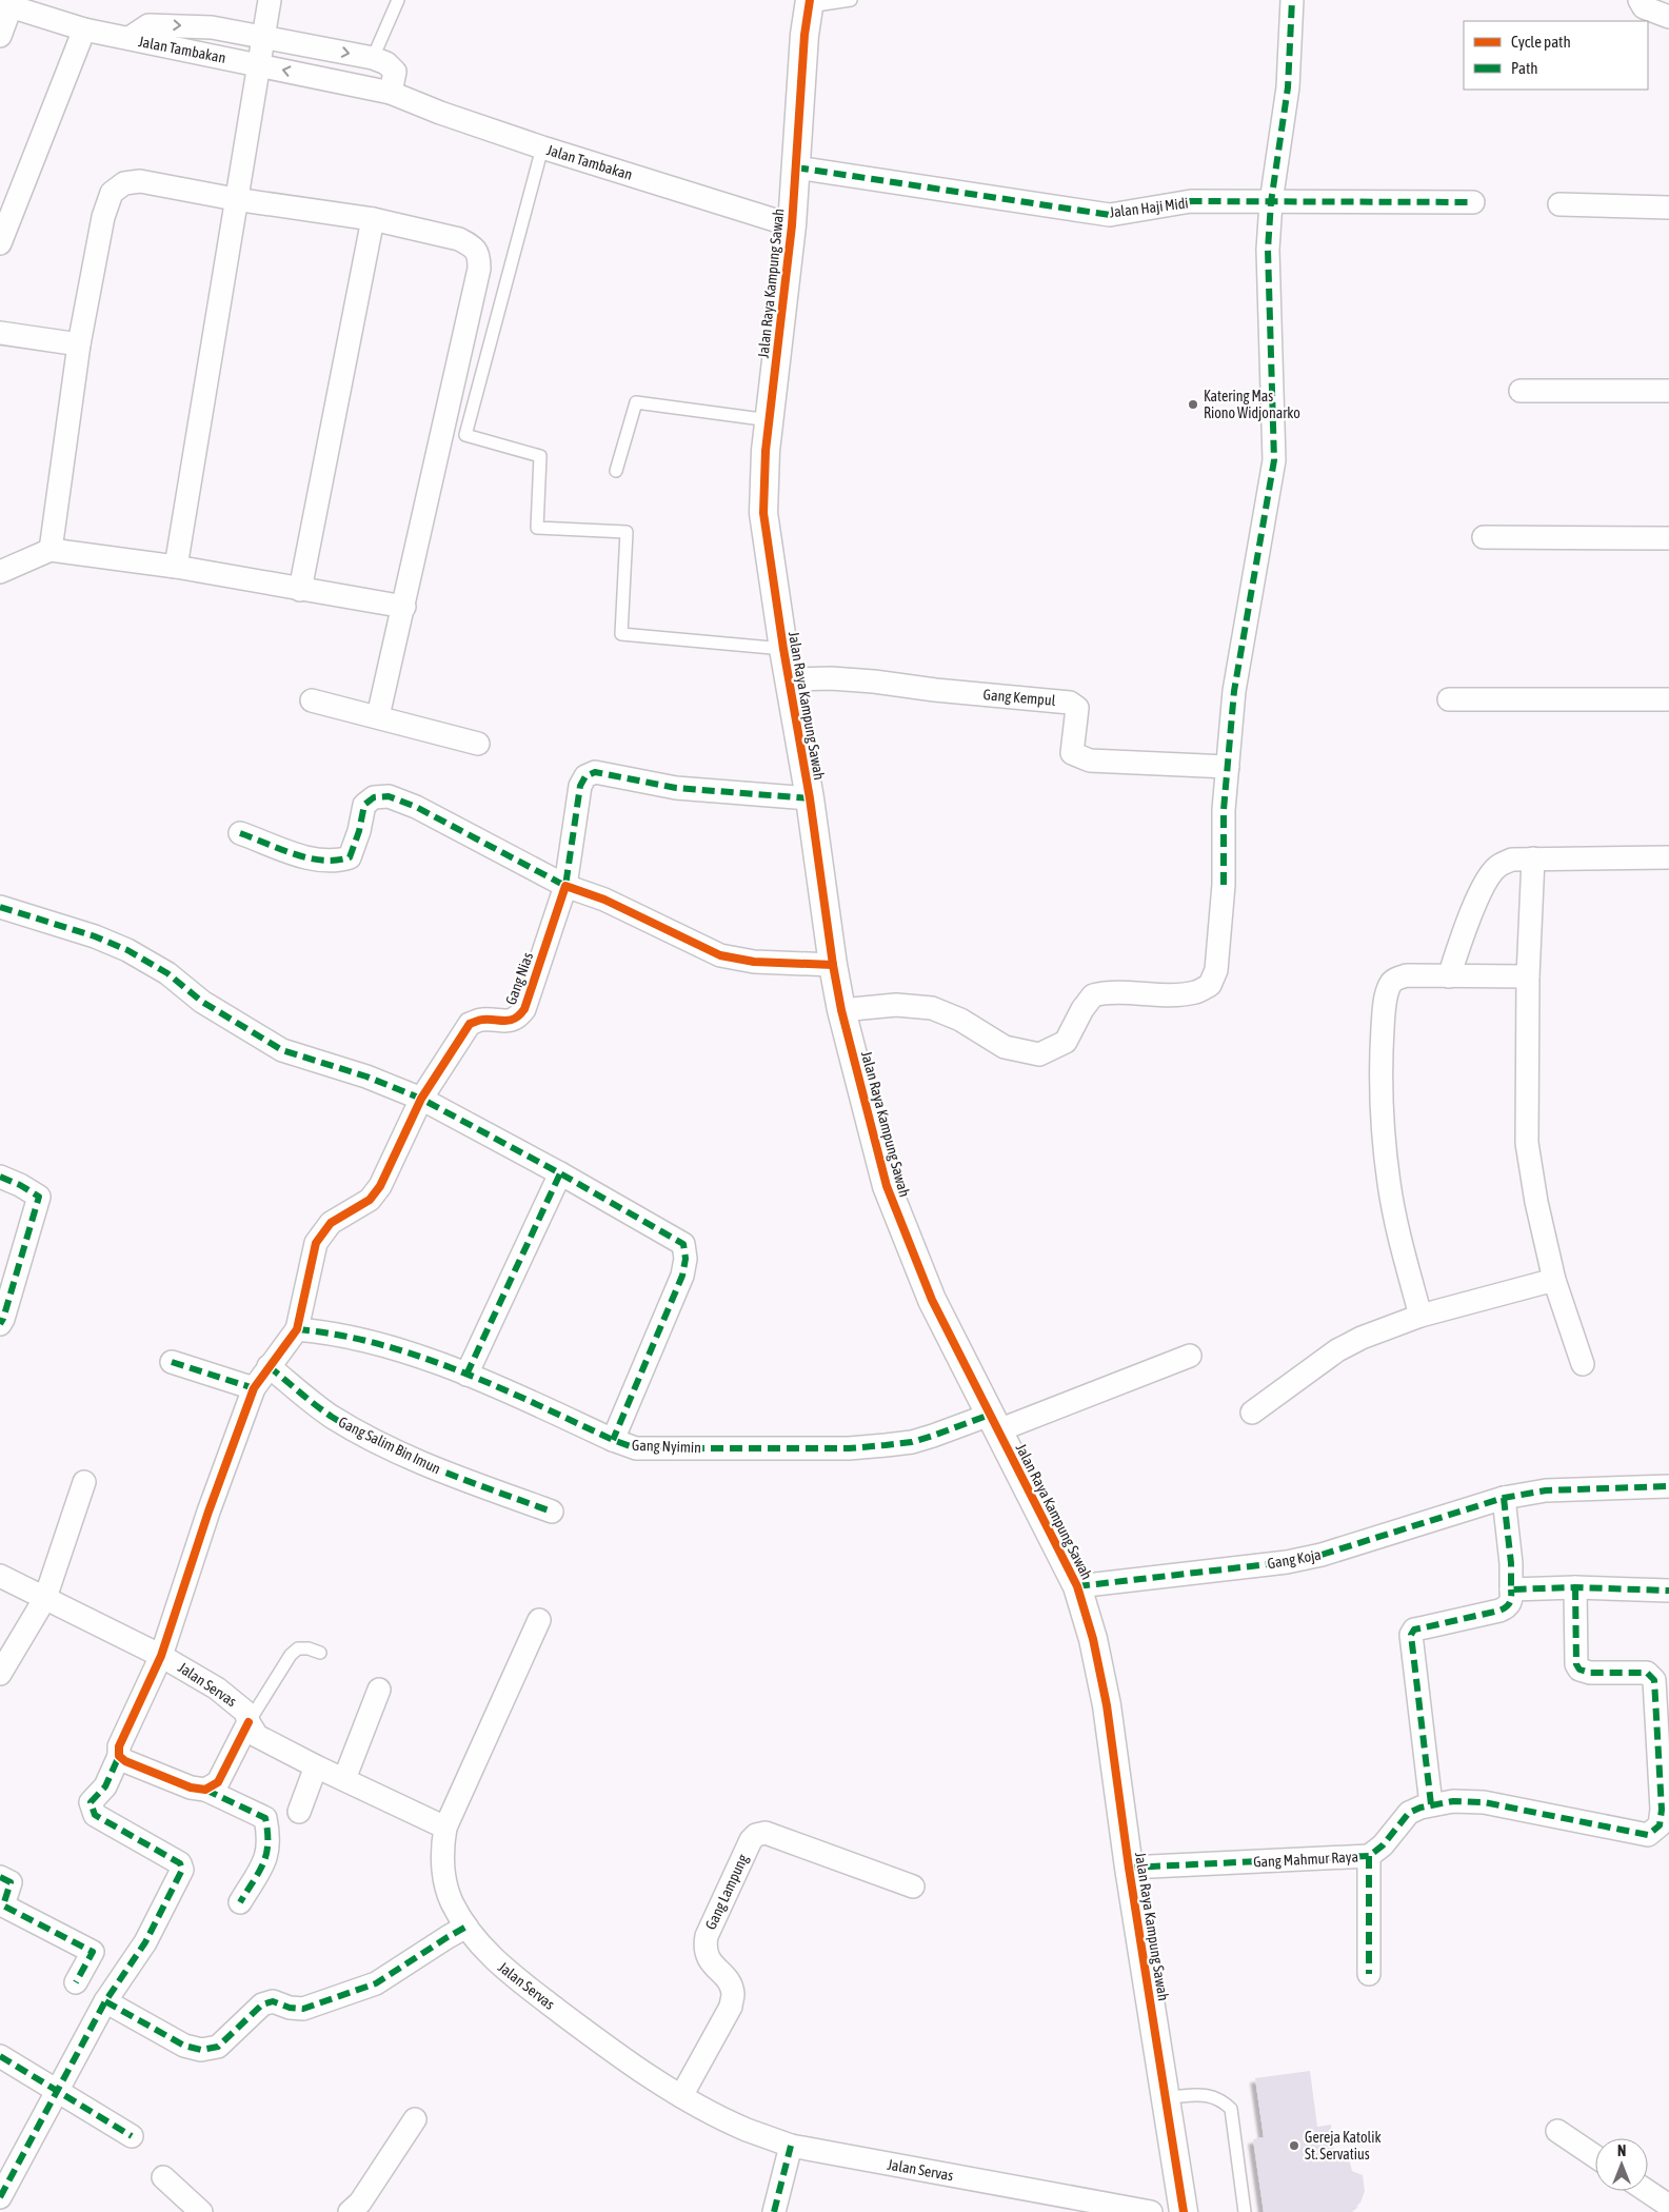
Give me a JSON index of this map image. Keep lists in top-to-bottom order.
{
  "streets": {
    "street": [
      "Jalan Tambakan",
      "Jalan Haji Midi",
      "Jalan Raya Kampung Sawah",
      "Gang Kempul",
      "Gang Nias",
      "Gang Salim Bin Imun",
      "Gang Nyimin",
      "Gang Koja",
      "Jalan Servas",
      "Gang Mahmur Raya",
      "Gang Lampung"
    ]
  },
  "crossings": [
    ["Jalan Tambakan", "Jalan Raya Kampung Sawah"],
    ["Jalan Haji Midi", "Jalan Raya Kampung Sawah"],
    ["Jalan Raya Kampung Sawah", "Gang Kempul"],
    ["Jalan Raya Kampung Sawah", "Gang Nyimin"],
    ["Jalan Raya Kampung Sawah", "Gang Koja"],
    ["Jalan Raya Kampung Sawah", "Gang Mahmur Raya"],
    ["Gang Nias", "Gang Nyimin"],
    ["Jalan Servas", "Gang Lampung"]
  ],
  "places": ["Katering Mas Riono Widjonarko", "Gereja Katolik St. Servatius"],
  "legend": ["Cycle path", "Path"],
  "north": "top"
}
